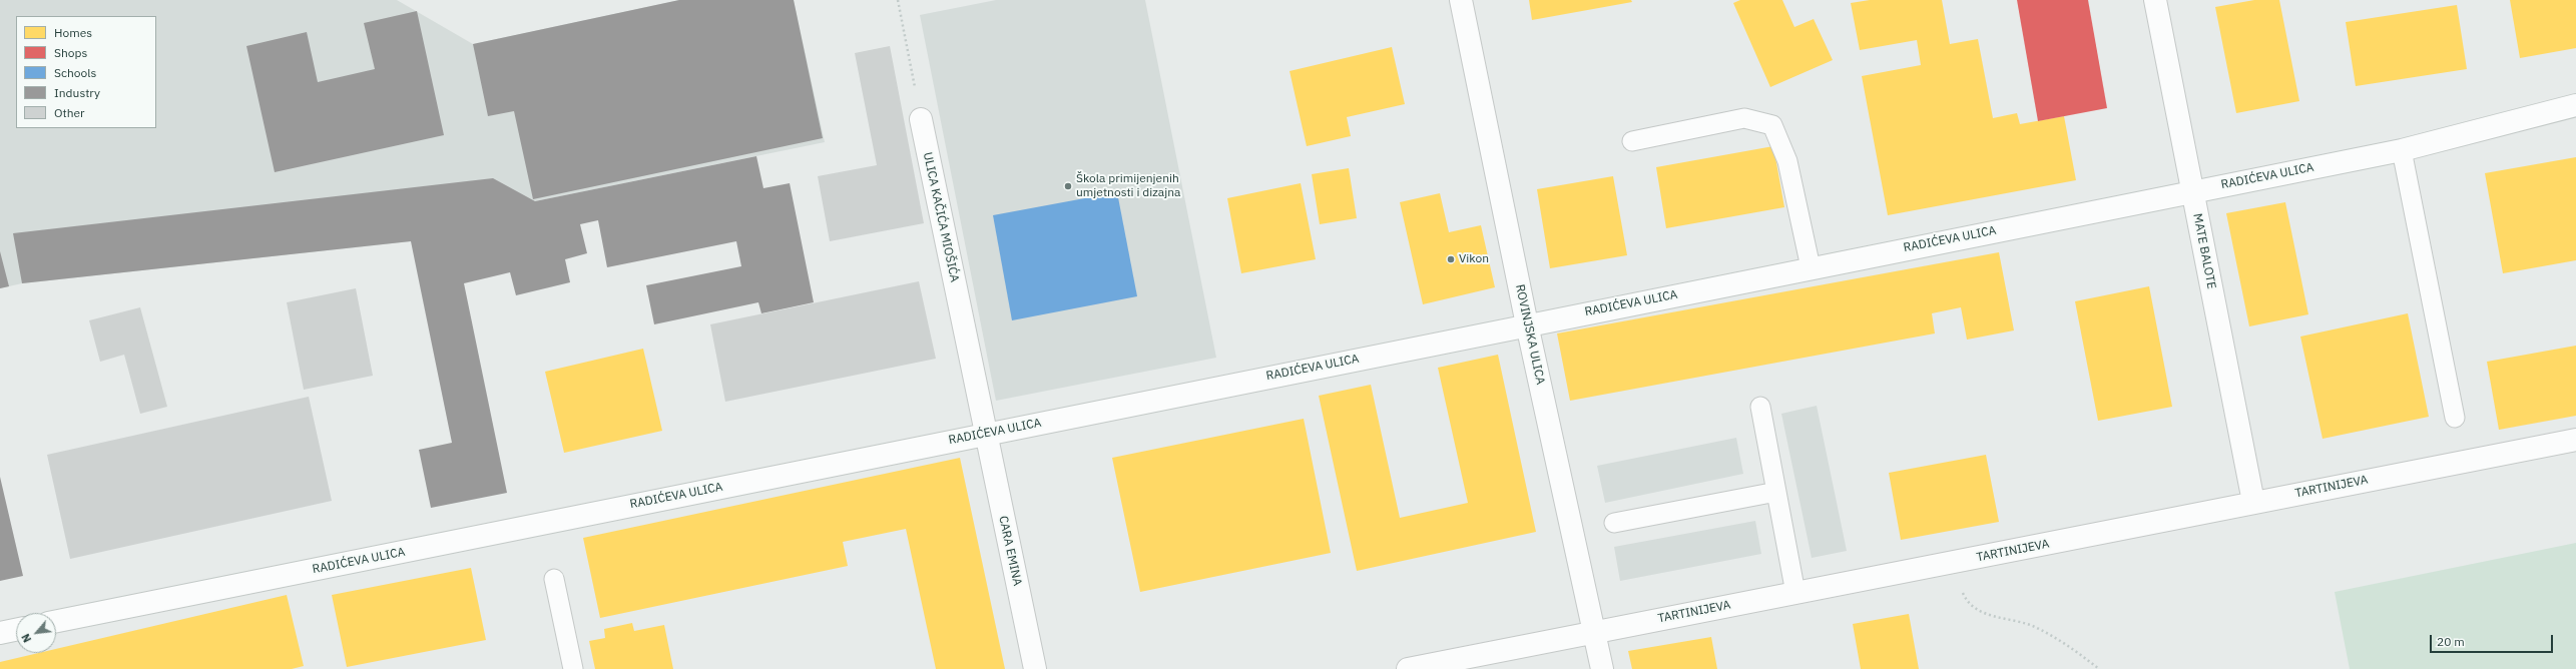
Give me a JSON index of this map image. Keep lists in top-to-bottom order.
{
  "streets": {
    "street": [
      "RADIĆEVA ULICA",
      "ULICA KAČIĆA MIOŠIĆA",
      "MATE BALOTE",
      "ROVINJSKA ULICA",
      "TARTINIJEVA",
      "CARA EMINA"
    ]
  },
  "crossings": [
    ["RADIĆEVA ULICA", "ULICA KAČIĆA MIOŠIĆA"],
    ["RADIĆEVA ULICA", "MATE BALOTE"],
    ["RADIĆEVA ULICA", "ROVINJSKA ULICA"],
    ["RADIĆEVA ULICA", "CARA EMINA"],
    ["ULICA KAČIĆA MIOŠIĆA", "CARA EMINA"],
    ["MATE BALOTE", "TARTINIJEVA"],
    ["ROVINJSKA ULICA", "TARTINIJEVA"]
  ],
  "places": ["Škola primijenjenih umjetnosti i dizajna", "Vikon"],
  "legend": [
    "Homes",
    "Shops",
    "Schools",
    "Industry",
    "Other"
  ],
  "scale_bar": "20 m",
  "north": "bottom left"
}
